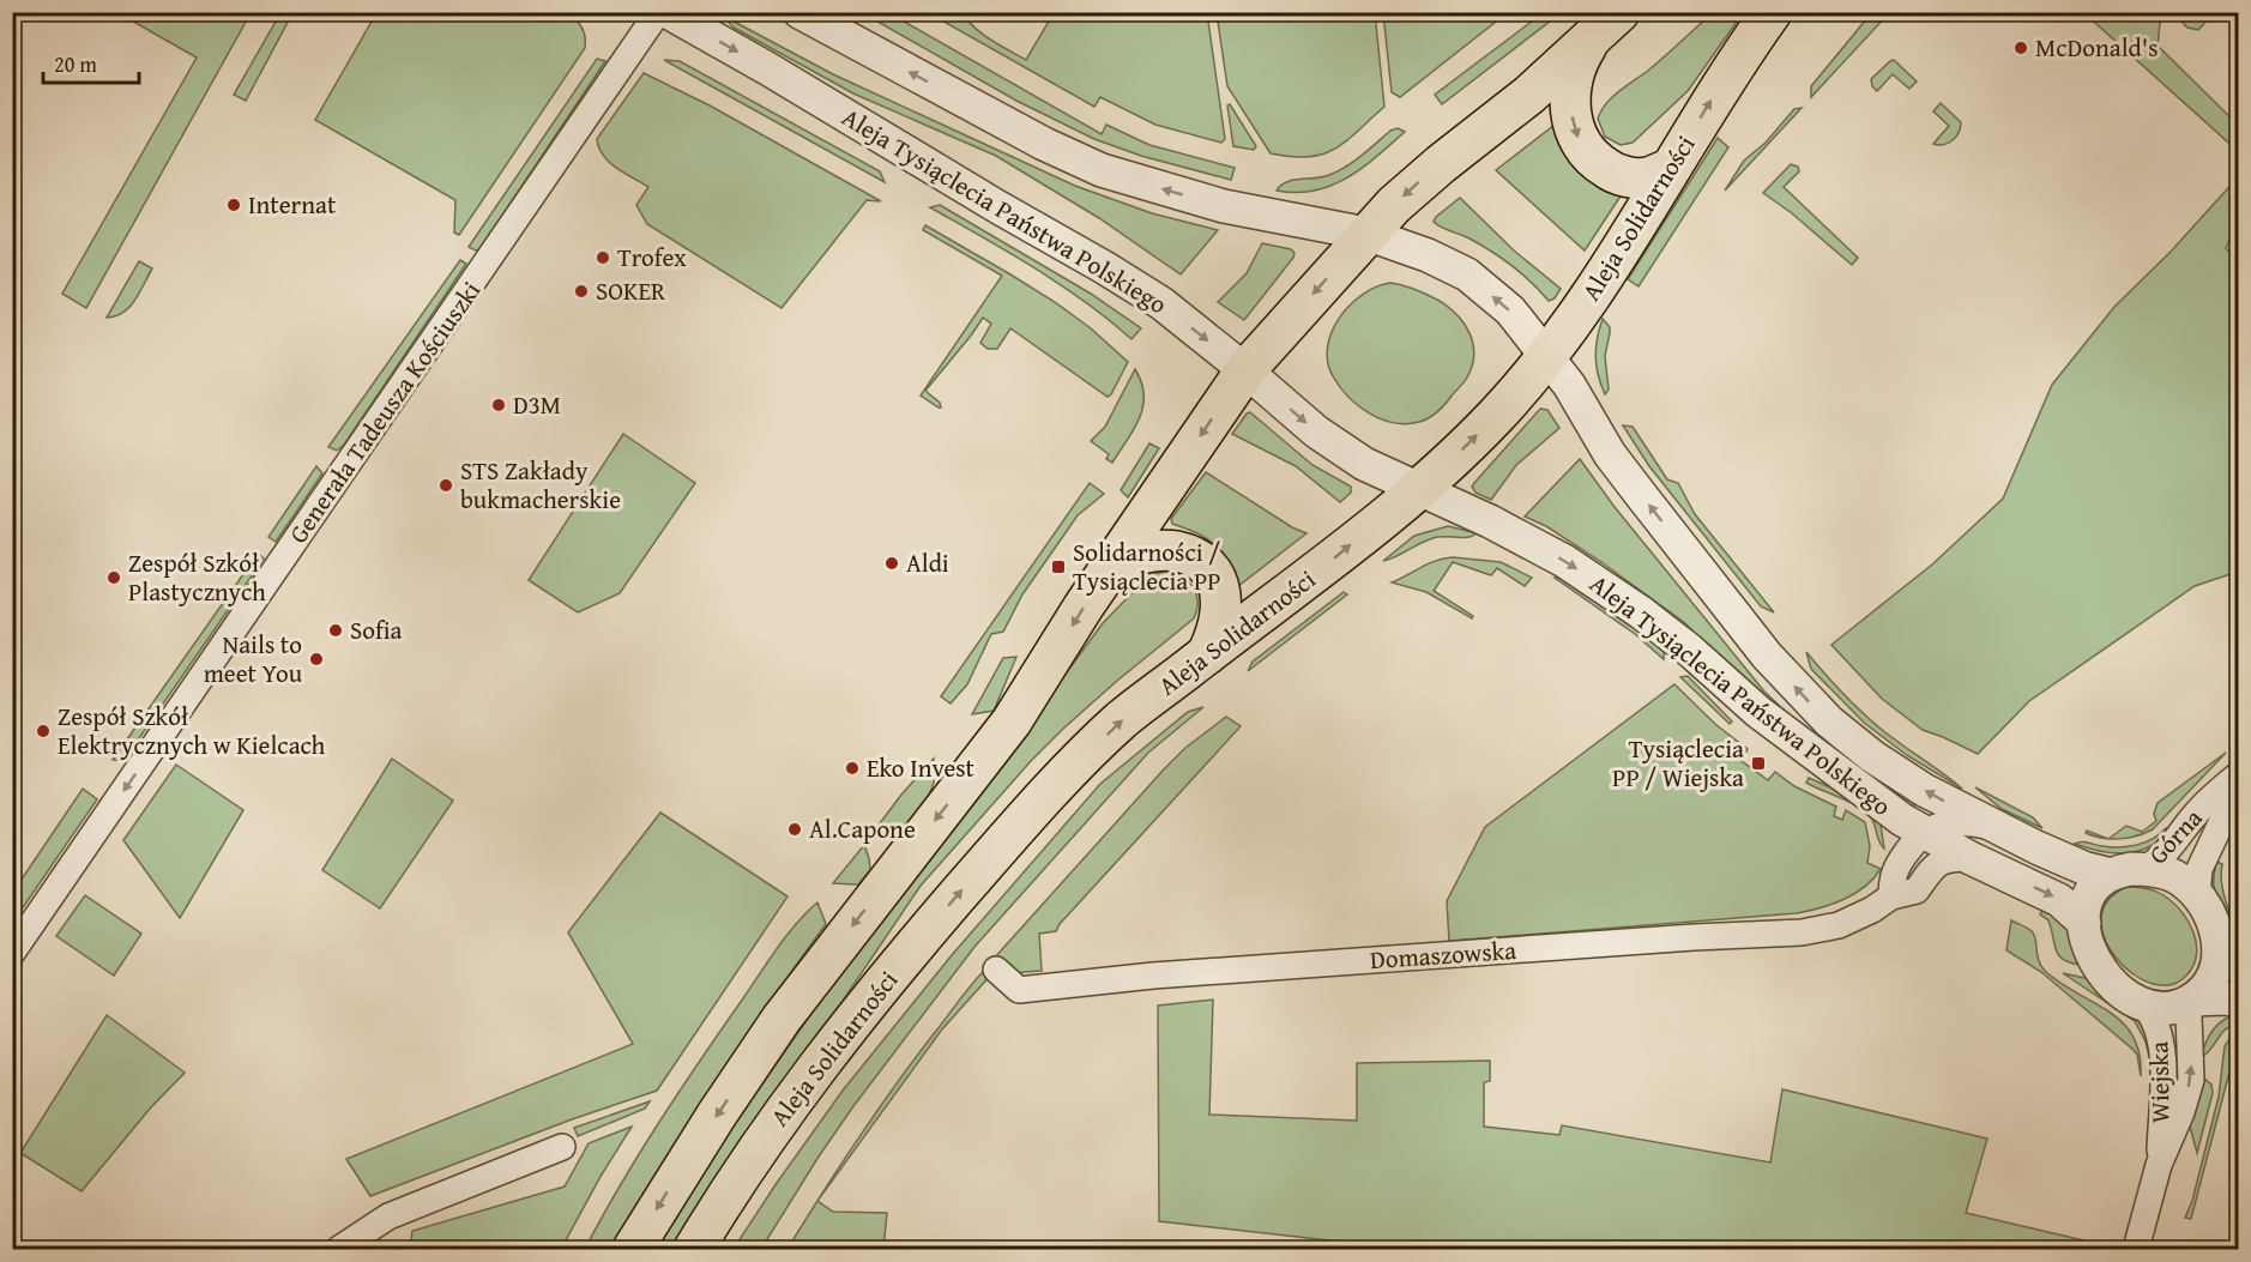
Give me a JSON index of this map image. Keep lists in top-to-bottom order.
{
  "streets": {
    "main road": ["Aleja Solidarności"],
    "street": [
      "Aleja Tysiąclecia Państwa Polskiego",
      "Generała Tadeusza Kościuszki",
      "Górna",
      "Domaszowska",
      "Wiejska"
    ]
  },
  "crossings": [
    ["Aleja Tysiąclecia Państwa Polskiego", "Aleja Solidarności"],
    ["Aleja Tysiąclecia Państwa Polskiego", "Domaszowska"],
    ["Górna", "Wiejska"]
  ],
  "one_way": ["Generała Tadeusza Kościuszki"],
  "places": {
    "other": [
      "McDonald's",
      "Internat",
      "Trofex",
      "SOKER",
      "D3M",
      "STS Zakłady bukmacherskie",
      "Aldi",
      "Zespół Szkół Plastycznych",
      "Sofia",
      "Nails to meet You",
      "Zespół Szkół Elektrycznych w Kielcach",
      "Eko Invest",
      "Al.Capone"
    ],
    "transit": ["Solidarności / Tysiąclecia PP", "Tysiąclecia PP / Wiejska"]
  },
  "scale_bar": "20 m"
}
